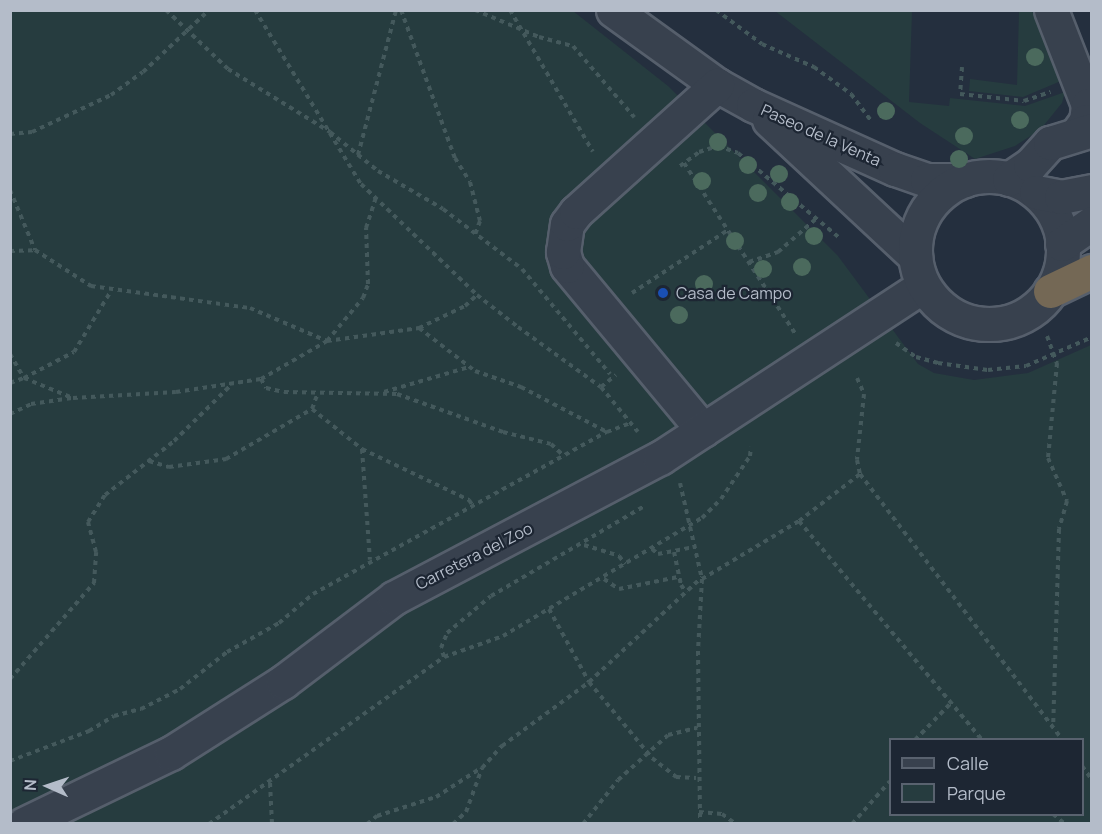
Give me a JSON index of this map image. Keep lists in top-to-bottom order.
{
  "streets": {
    "street": ["Paseo de la Venta", "Carretera del Zoo"]
  },
  "crossings": [
    ["Paseo de la Venta", "Carretera del Zoo"]
  ],
  "places": ["Casa de Campo"],
  "legend": ["Calle", "Parque"],
  "north": "left"
}
